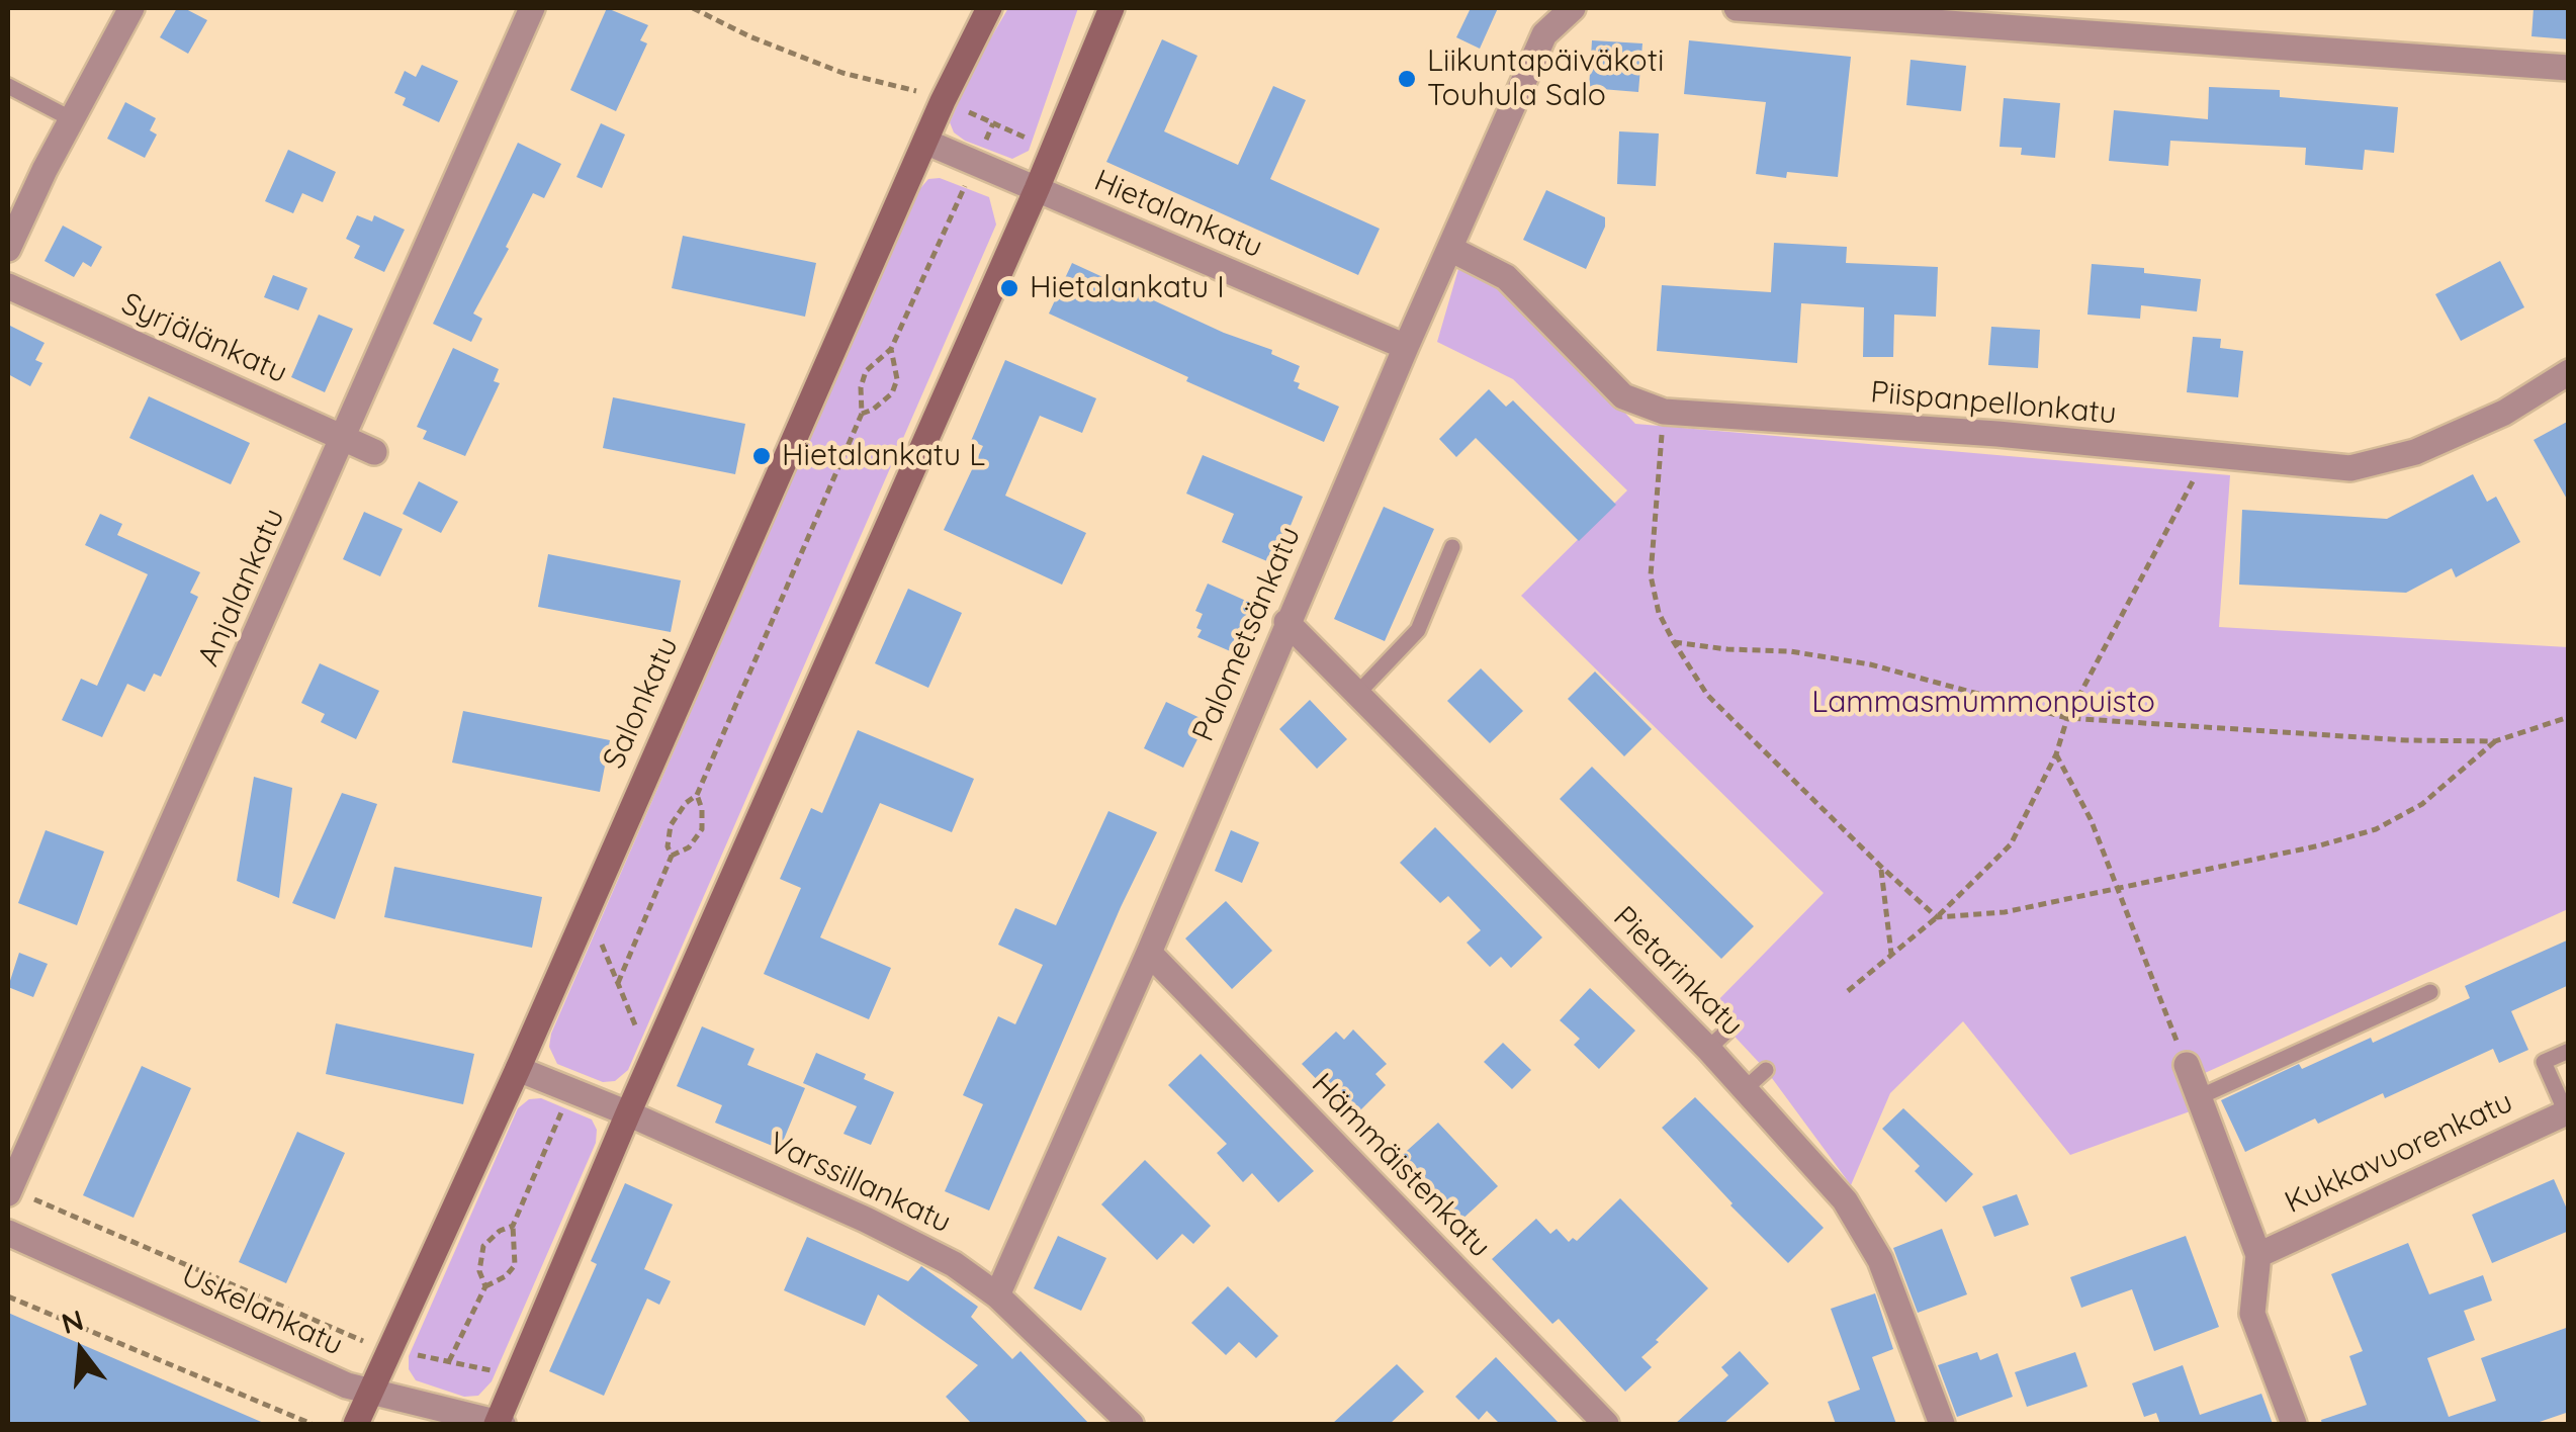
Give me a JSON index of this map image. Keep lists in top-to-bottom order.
{
  "streets": {
    "main road": ["Salonkatu"],
    "street": [
      "Hietalankatu",
      "Syrjälänkatu",
      "Piispanpellonkatu",
      "Anjalankatu",
      "Palometsänkatu",
      "Pietarinkatu",
      "Kukkavuorenkatu",
      "Hämmäistenkatu",
      "Varssillankatu",
      "Uskelankatu"
    ]
  },
  "crossings": [
    ["Hietalankatu", "Palometsänkatu"],
    ["Hietalankatu", "Salonkatu"],
    ["Syrjälänkatu", "Anjalankatu"],
    ["Piispanpellonkatu", "Palometsänkatu"],
    ["Palometsänkatu", "Pietarinkatu"],
    ["Palometsänkatu", "Hämmäistenkatu"],
    ["Palometsänkatu", "Varssillankatu"],
    ["Salonkatu", "Varssillankatu"],
    ["Salonkatu", "Uskelankatu"]
  ],
  "parks": ["Lammasmummonpuisto"],
  "places": ["Liikuntapäiväkoti Touhula Salo", "Hietalankatu I", "Hietalankatu L"],
  "north": "top"
}
